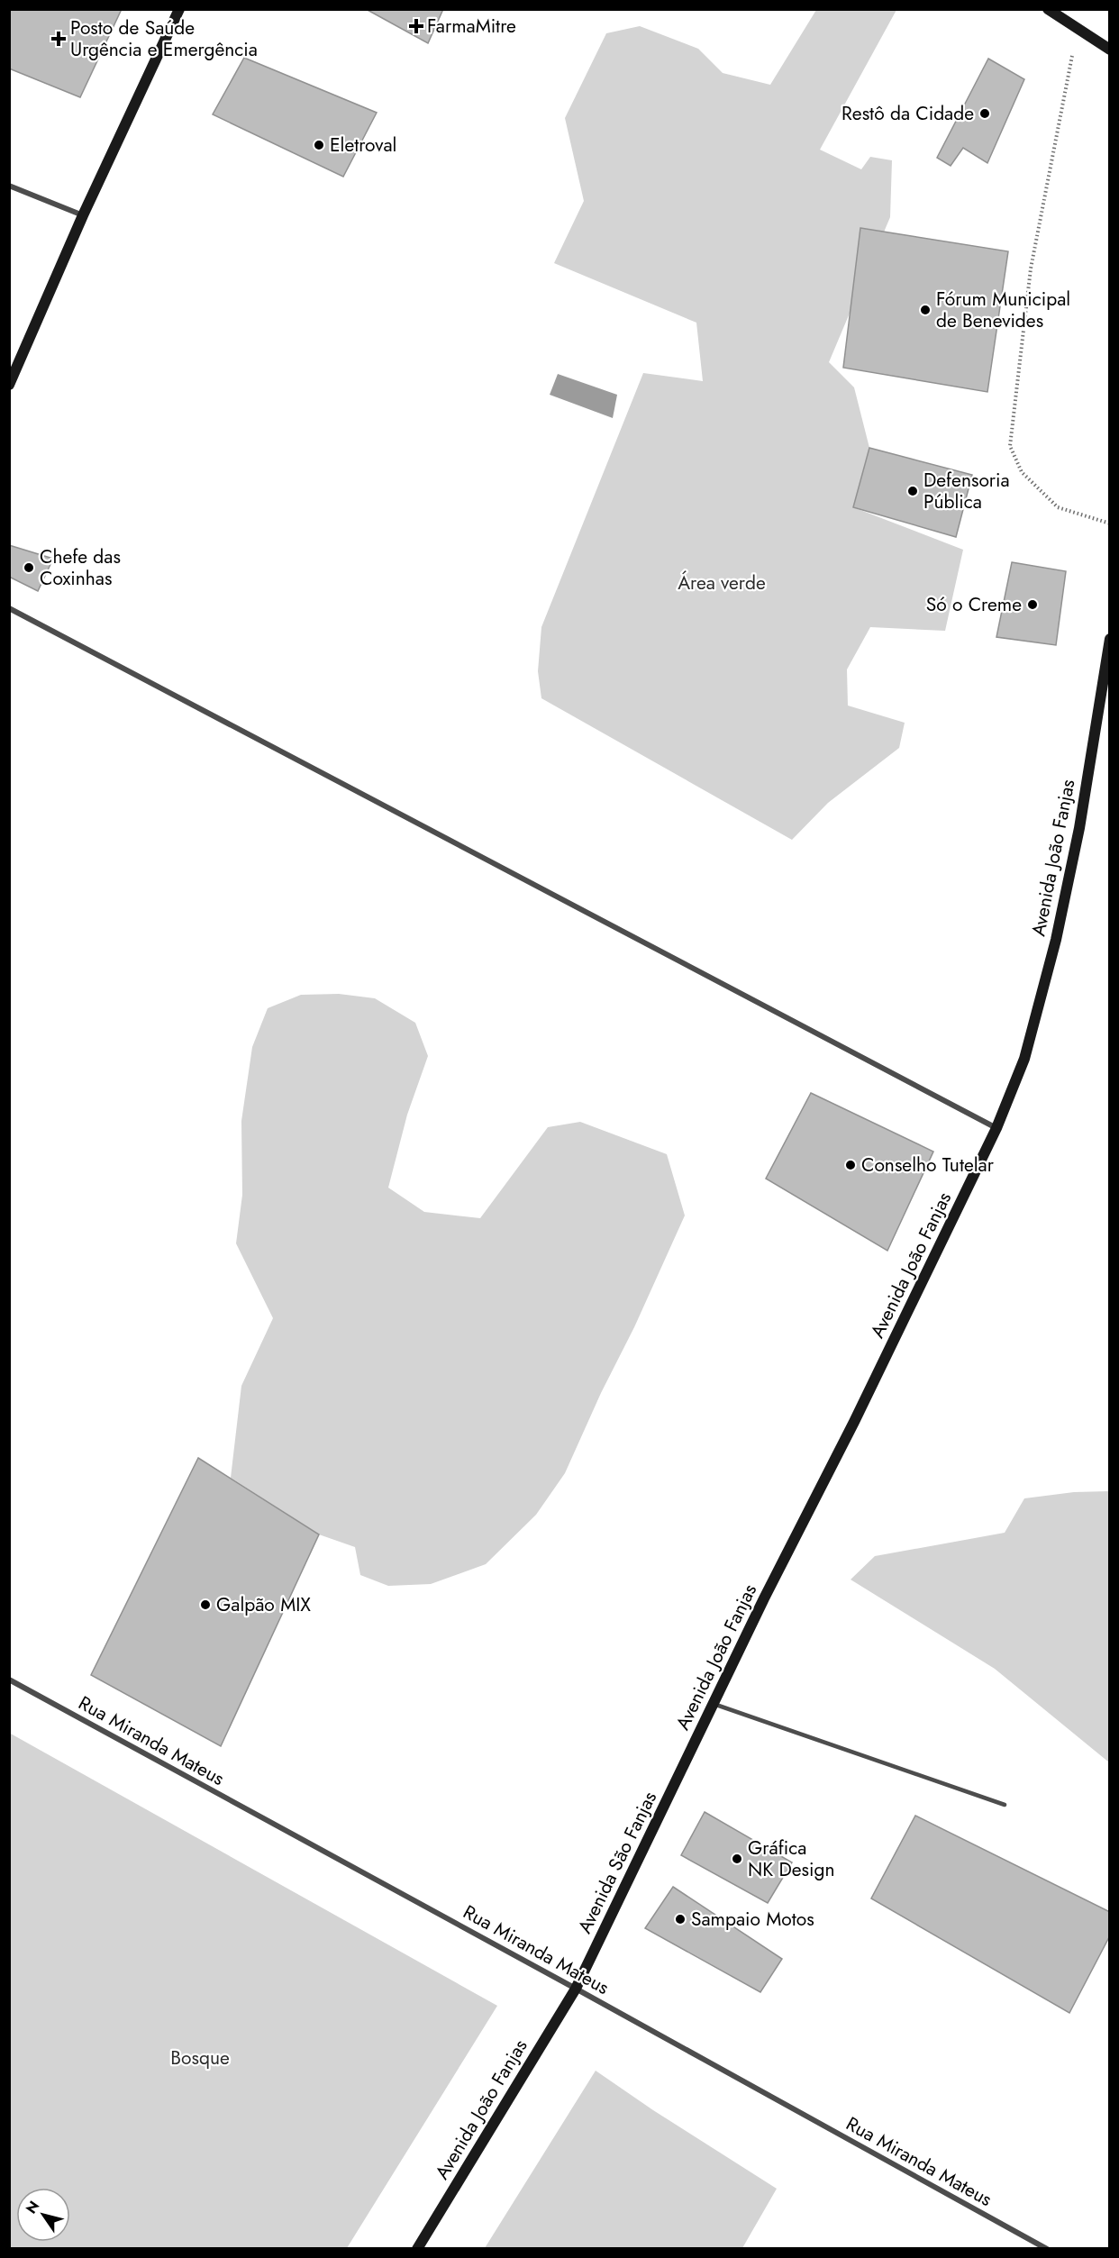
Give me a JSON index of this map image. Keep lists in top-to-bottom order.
{
  "streets": {
    "street": ["Avenida João Fanjas", "Rua Miranda Mateus", "Avenida São Fanjas"]
  },
  "crossings": [
    ["Avenida João Fanjas", "Rua Miranda Mateus"],
    ["Avenida João Fanjas", "Avenida São Fanjas"],
    ["Rua Miranda Mateus", "Avenida São Fanjas"]
  ],
  "parks": ["Área verde", "Bosque"],
  "places": {
    "health": ["FarmaMitre", "Posto de Saúde Urgência e Emergência"],
    "other": [
      "Restô da Cidade",
      "Eletroval",
      "Fórum Municipal de Benevides",
      "Defensoria Pública",
      "Chefe das Coxinhas",
      "Só o Creme",
      "Conselho Tutelar",
      "Galpão MIX",
      "Gráfica NK Design",
      "Sampaio Motos"
    ]
  },
  "north": "top left"
}
